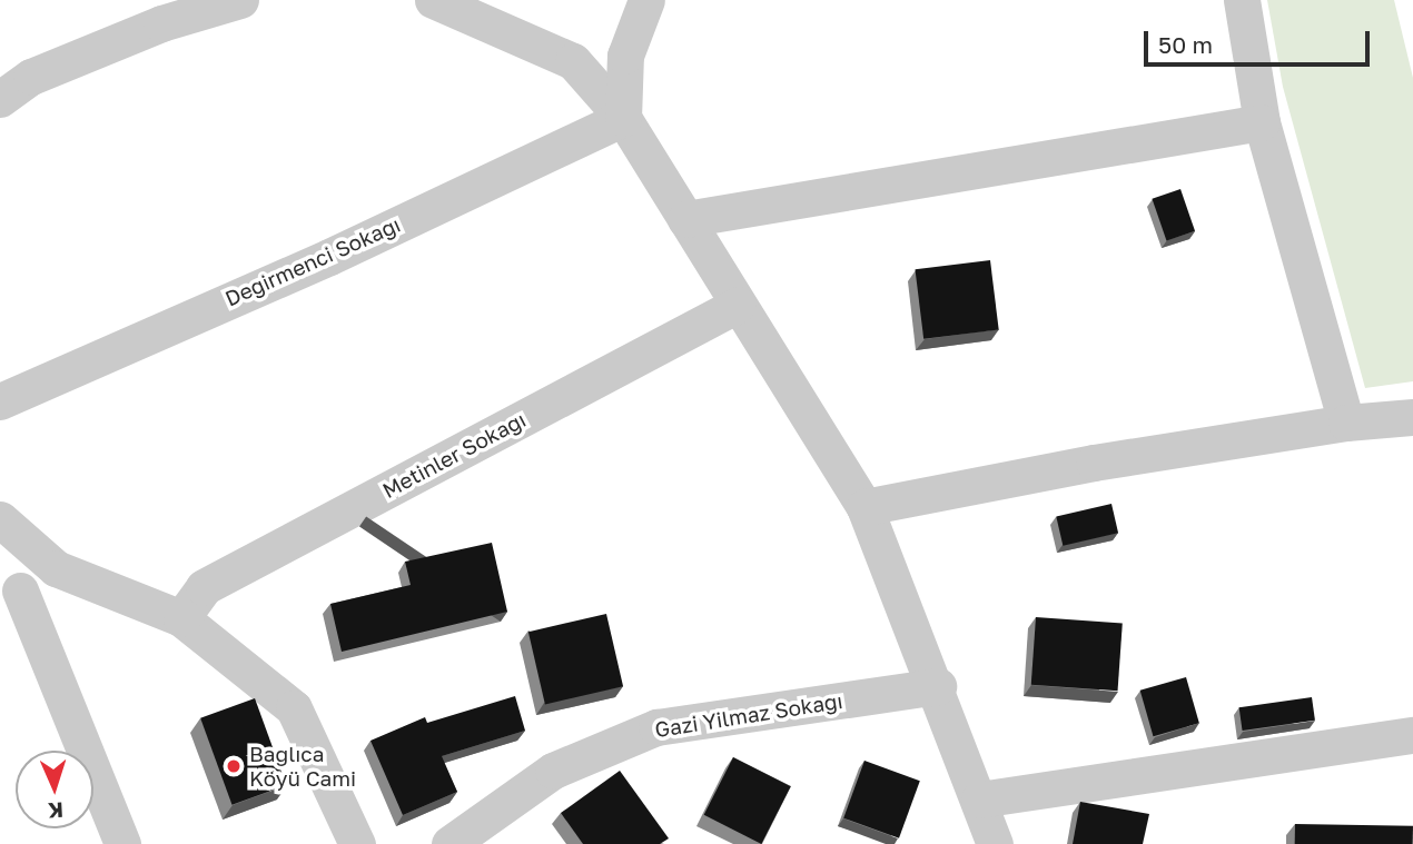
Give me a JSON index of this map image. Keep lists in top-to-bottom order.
{
  "streets": {
    "street": ["Degirmenci Sokağı", "Metinler Sokağı", "Gazi Yilmaz Sokağı"]
  },
  "places": ["Bağlıca Köyü Cami"],
  "scale_bar": "50 m",
  "north": "bottom"
}
